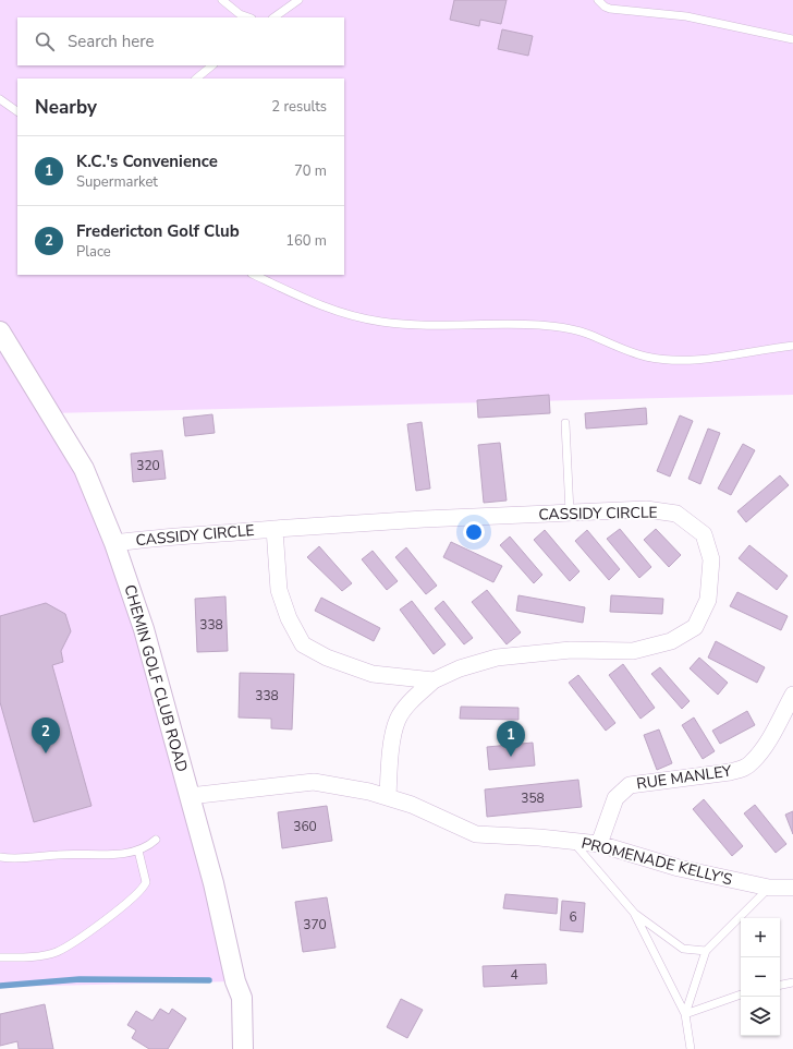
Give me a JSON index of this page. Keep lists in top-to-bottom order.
{
  "streets": {
    "street": [
      "CASSIDY CIRCLE",
      "CHEMIN GOLF CLUB ROAD",
      "RUE MANLEY",
      "PROMENADE KELLY'S"
    ]
  },
  "crossings": [
    ["CASSIDY CIRCLE", "CHEMIN GOLF CLUB ROAD"],
    ["CASSIDY CIRCLE", "PROMENADE KELLY'S"],
    ["CHEMIN GOLF CLUB ROAD", "PROMENADE KELLY'S"],
    ["RUE MANLEY", "PROMENADE KELLY'S"]
  ],
  "house_numbers": [
    "320",
    "338",
    "338",
    "358",
    "360",
    "6",
    "370",
    "4"
  ],
  "page": {
    "search": "Search here",
    "heading": ["Nearby", "2 results"],
    "list": [
      {
        "mark": "1",
        "name": "K.C.'s Convenience",
        "note": "Supermarket",
        "value": "70 m"
      },
      {
        "mark": "2",
        "name": "Fredericton Golf Club",
        "note": "Place",
        "value": "160 m"
      }
    ],
    "pins": ["2", "1"],
    "map_buttons": ["+", "−"]
  }
}
